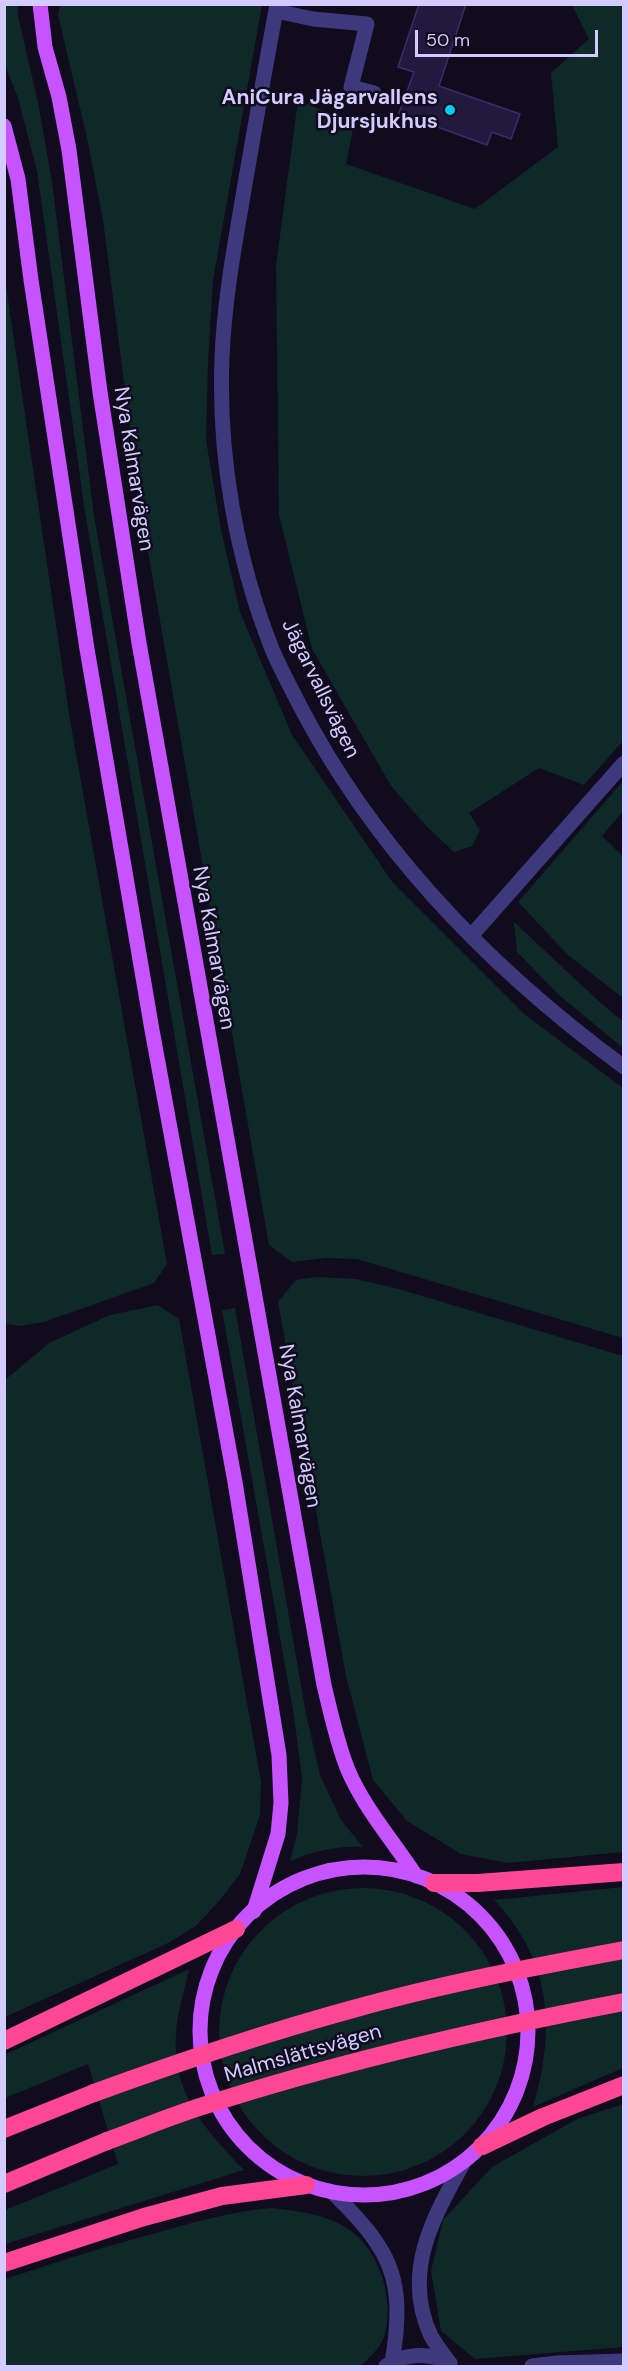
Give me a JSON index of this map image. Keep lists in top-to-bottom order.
{
  "streets": {
    "highway": ["Malmslättsvägen"],
    "main road": ["Nya Kalmarvägen"],
    "street": ["Jägarvallsvägen"]
  },
  "places": ["AniCura Jägarvallens Djursjukhus"],
  "scale_bar": "50 m"
}
